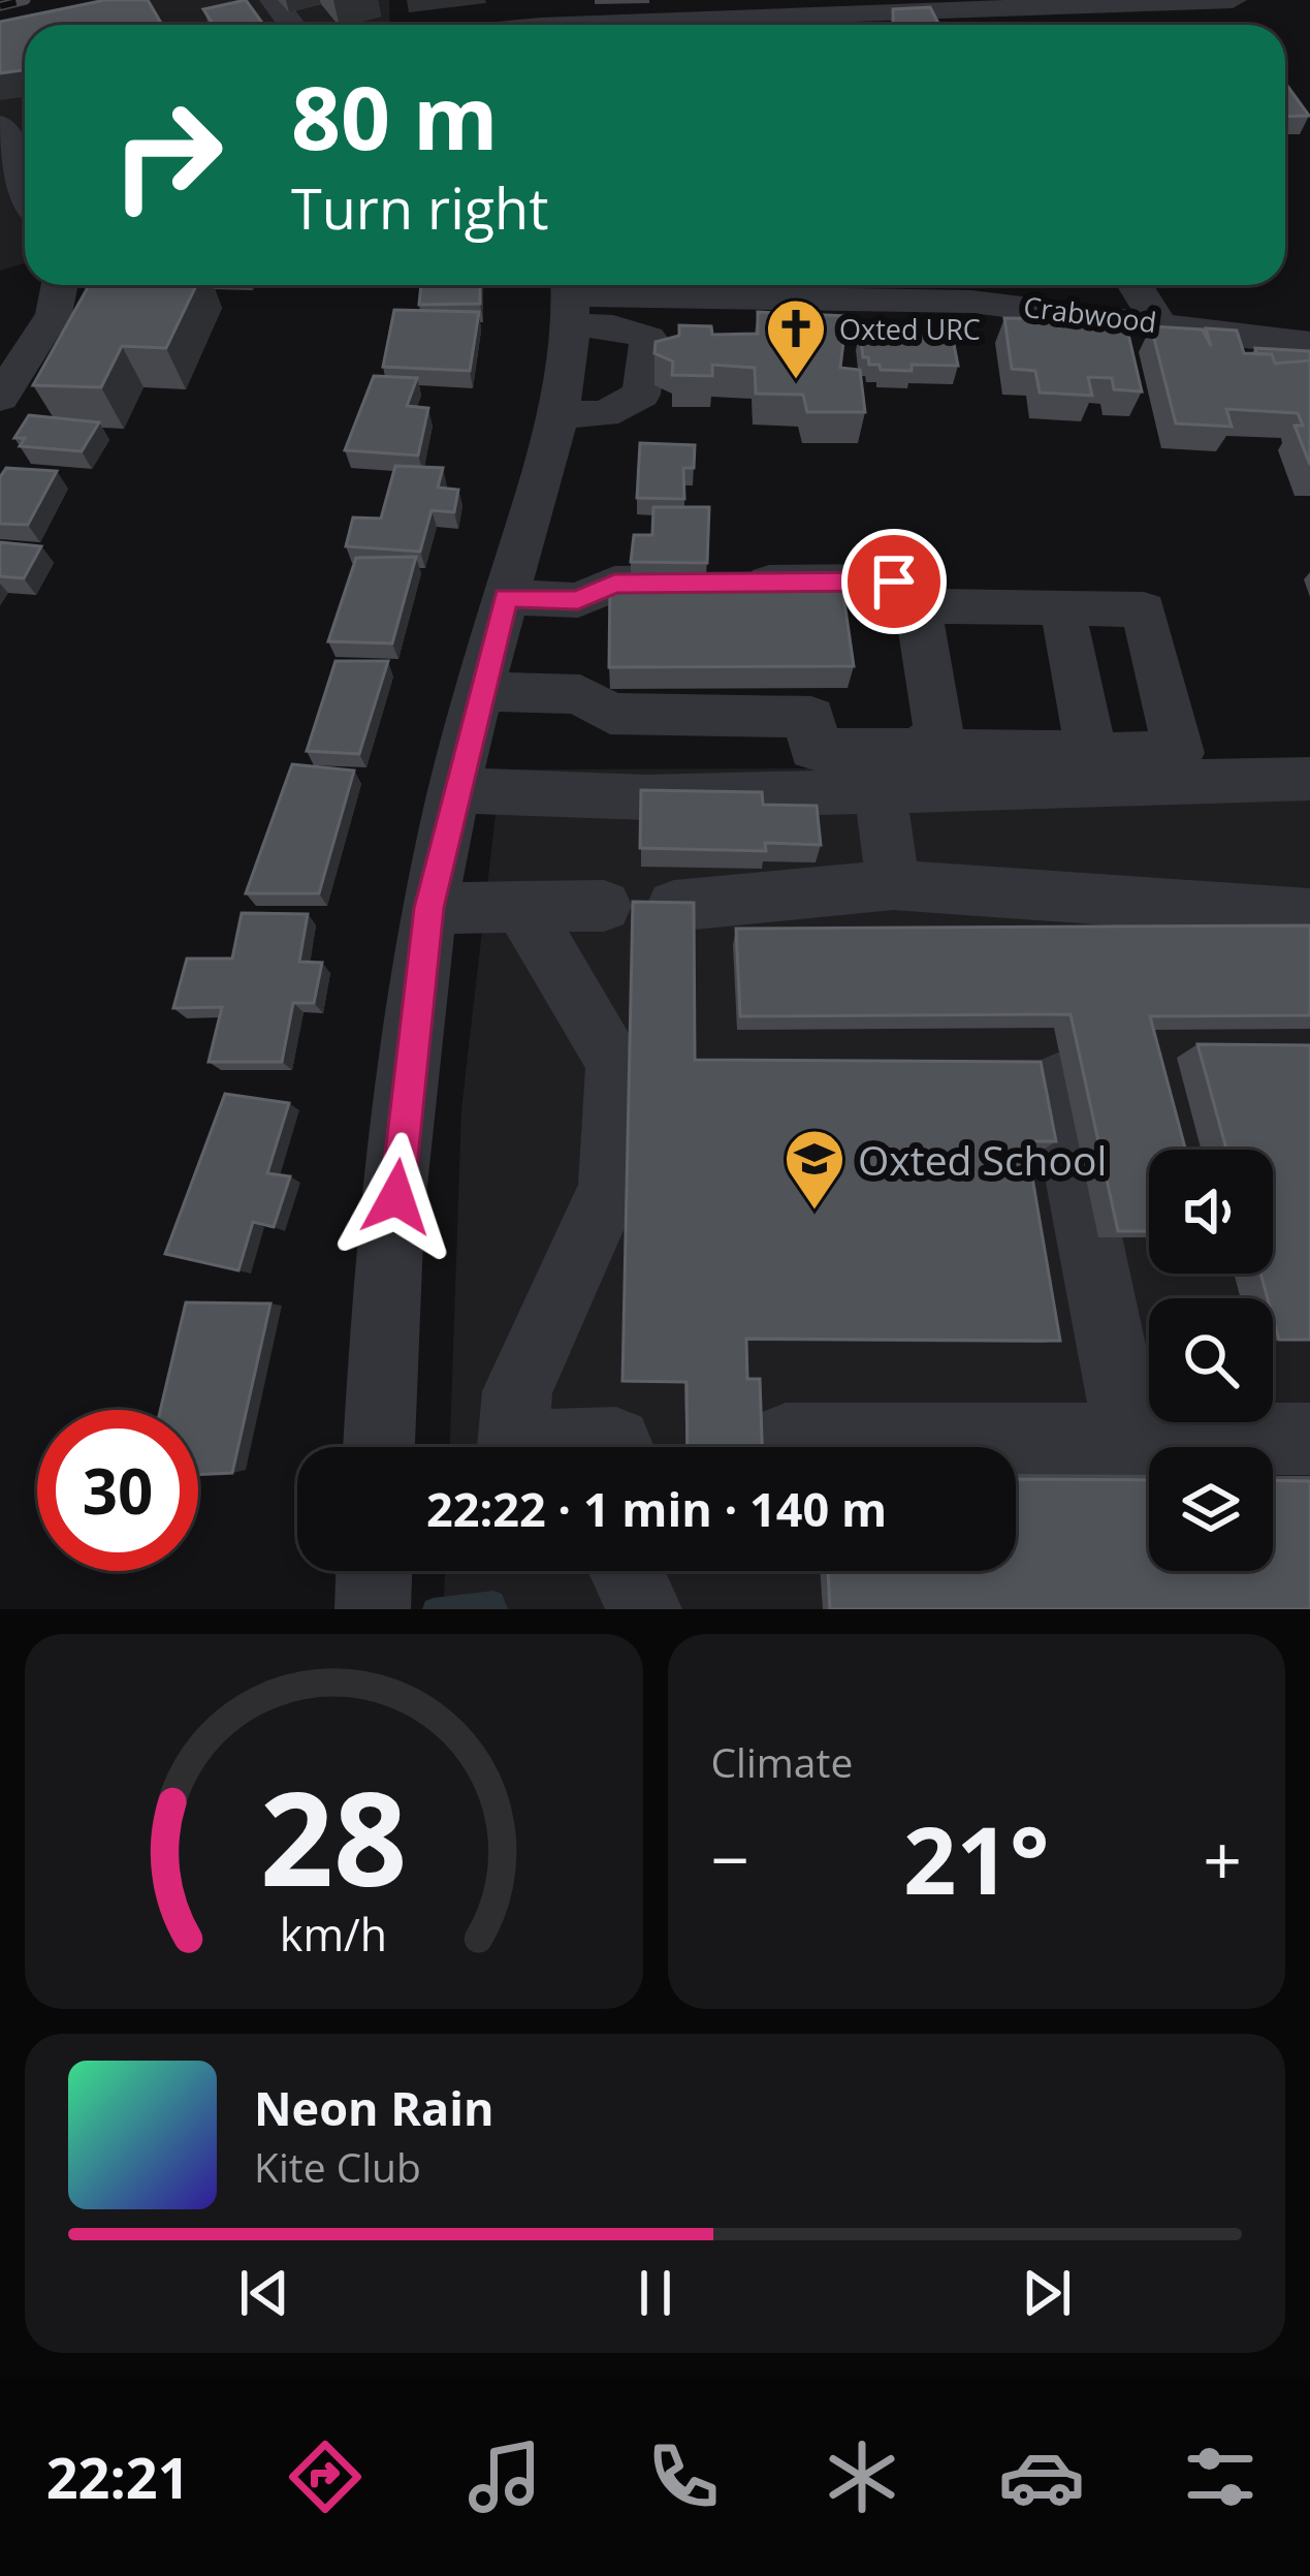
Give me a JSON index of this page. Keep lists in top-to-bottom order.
{
  "streets": {
    "street": ["Crabwood"]
  },
  "places": {
    "church": ["Oxted URC"],
    "school or university": ["Oxted School"]
  },
  "page": {
    "turn": ["80 m", "Turn right"],
    "limit": "30",
    "trip": "22:22 · 1 min · 140 m",
    "tile": "Climate",
    "heat": ["−", "21°", "+"],
    "song": ["Neon Rain", "Kite Club"],
    "tabs": "22:21",
    "gauge": ["28", "km/h"]
  }
}
